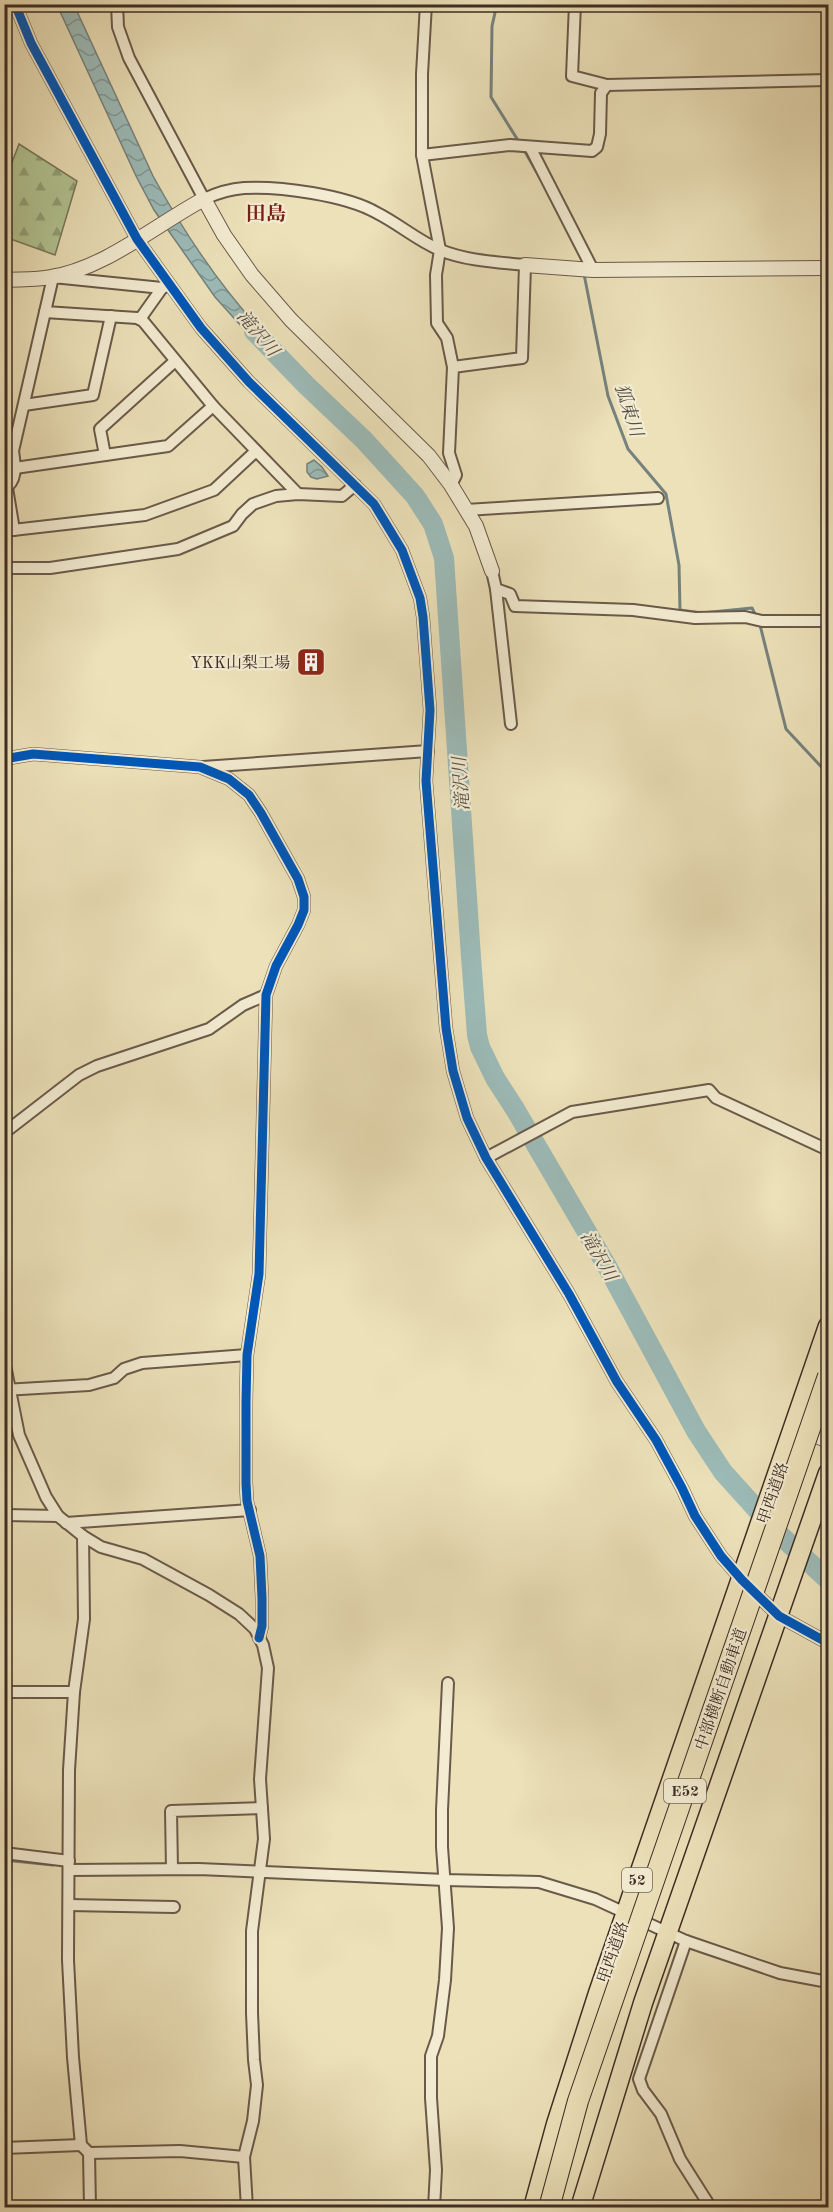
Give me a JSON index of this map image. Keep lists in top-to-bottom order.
{
  "streets": {
    "highway": [
      "甲西道路",
      "中部横断自動車道",
      "E52",
      "52"
    ]
  },
  "districts": ["田島"],
  "water": ["滝沢川", "狐東川"],
  "places": {
    "building": ["YKK山梨工場"]
  }
}
